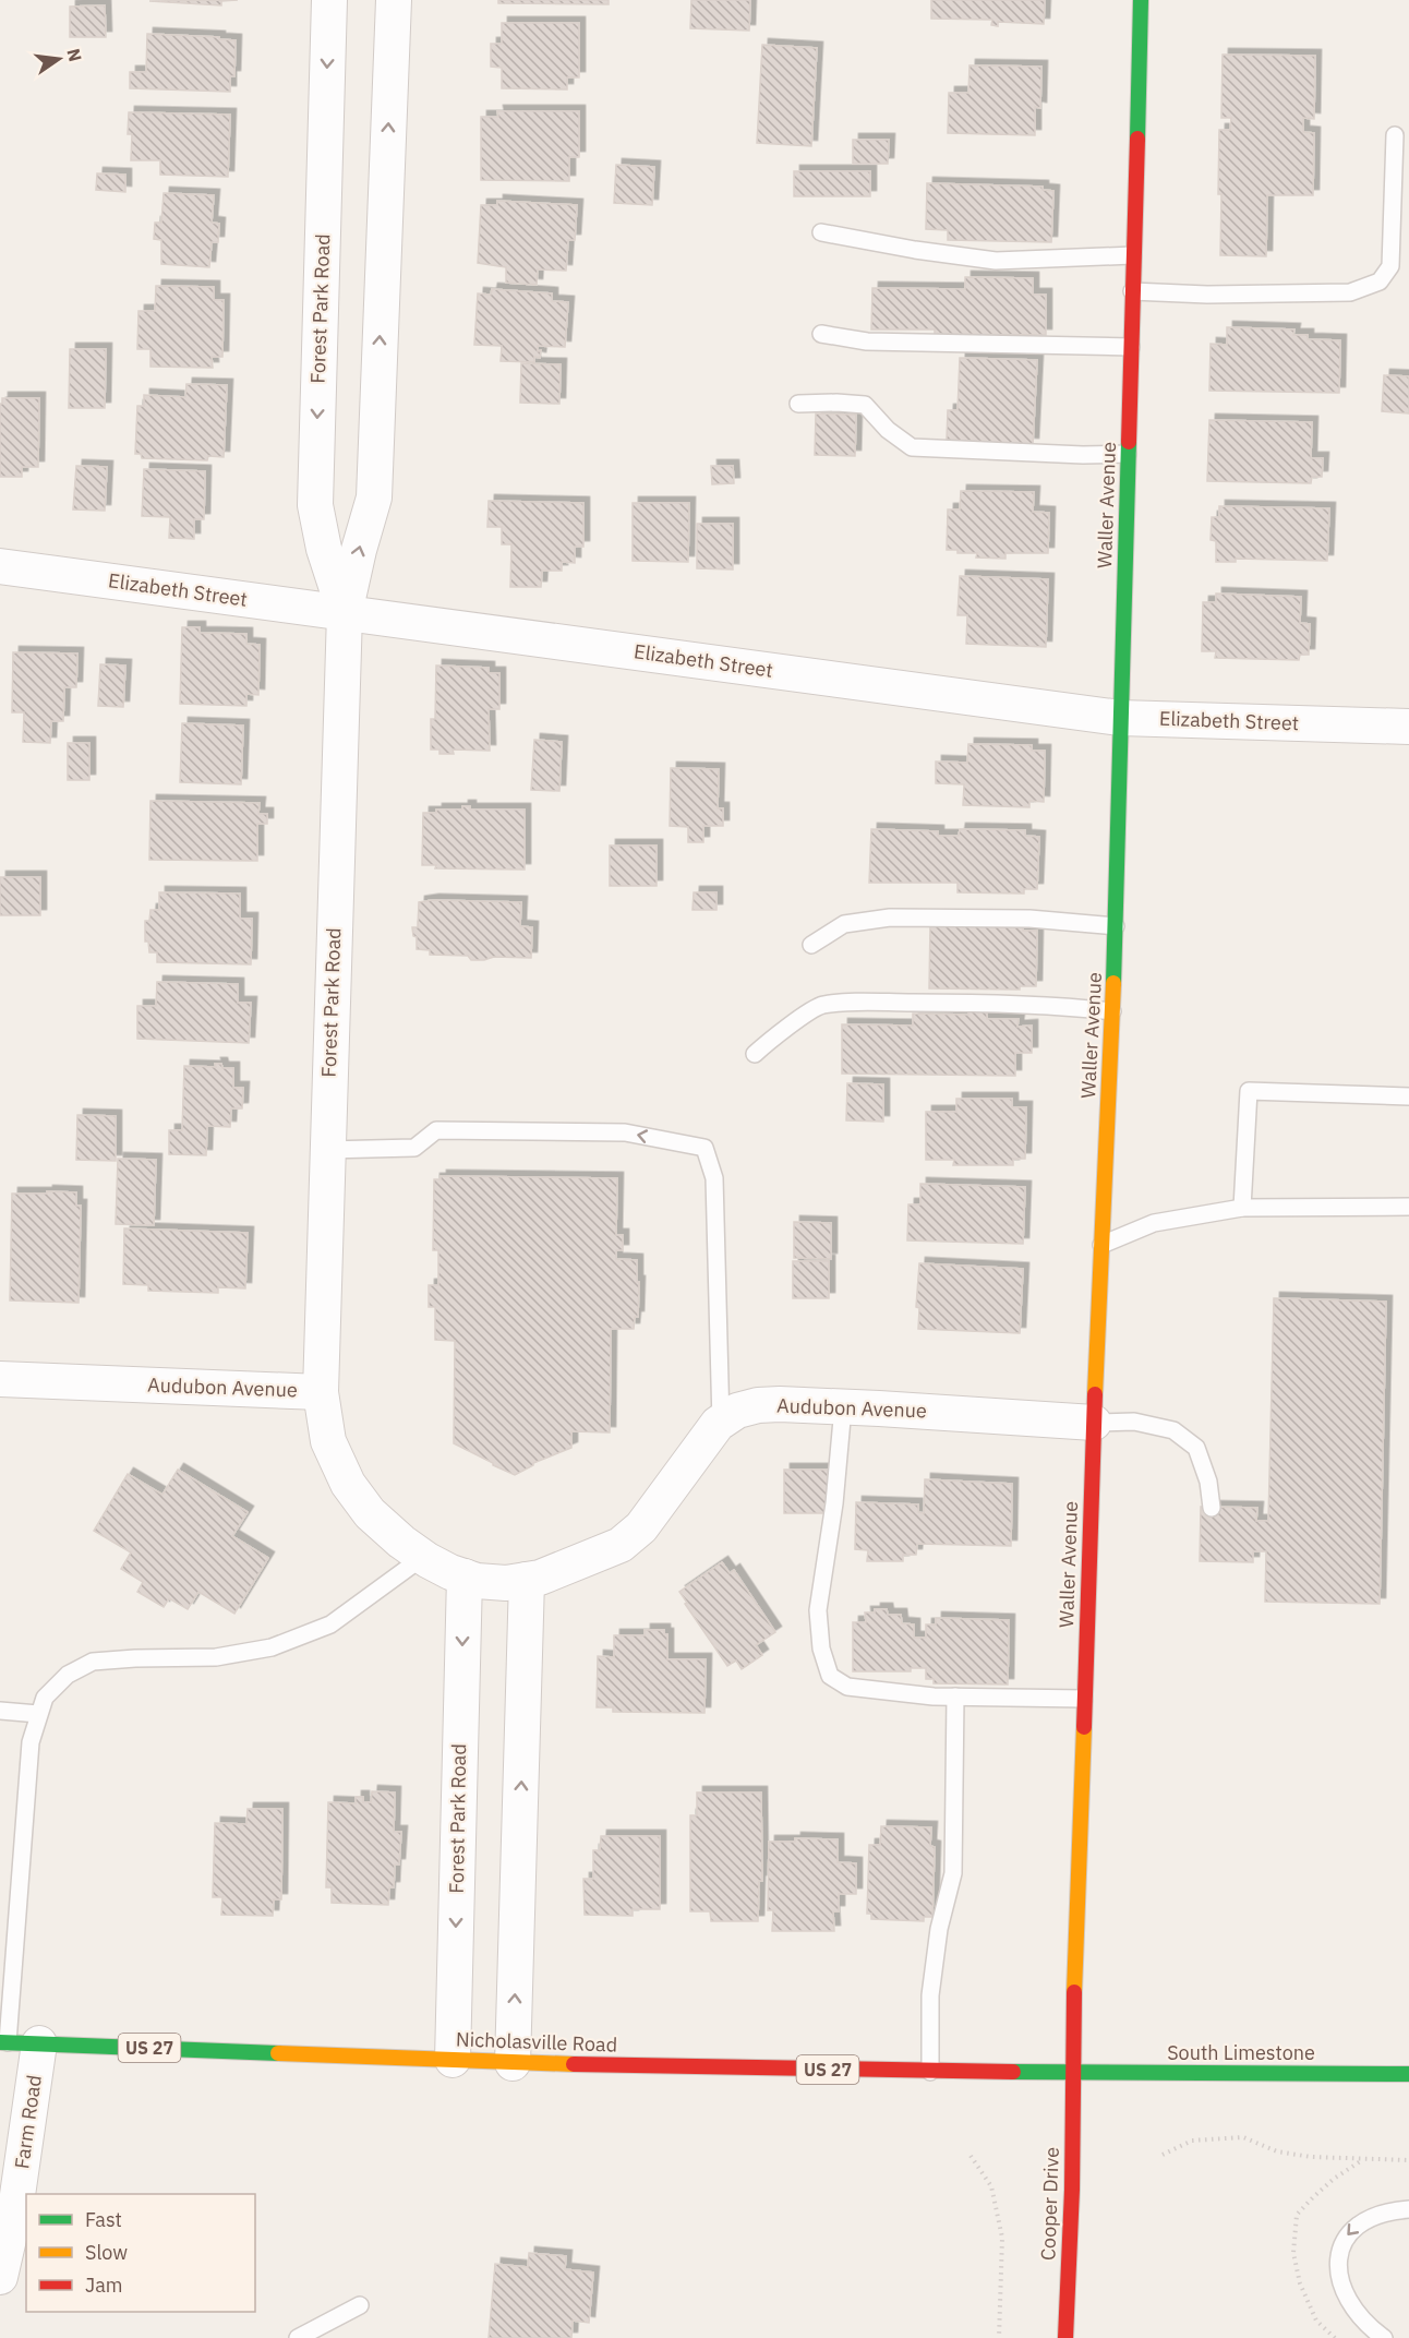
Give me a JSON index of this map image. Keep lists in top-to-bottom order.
{
  "streets": {
    "main road": [
      "Waller Avenue",
      "Nicholasville Road",
      "US 27",
      "South Limestone",
      "Cooper Drive"
    ],
    "street": [
      "Forest Park Road",
      "Elizabeth Street",
      "Audubon Avenue",
      "Farm Road"
    ]
  },
  "crossings": [
    ["Forest Park Road", "Elizabeth Street"],
    ["Forest Park Road", "Audubon Avenue"],
    ["Forest Park Road", "Nicholasville Road"],
    ["Waller Avenue", "Elizabeth Street"],
    ["Waller Avenue", "Audubon Avenue"],
    ["Waller Avenue", "Nicholasville Road"],
    ["Waller Avenue", "South Limestone"],
    ["Waller Avenue", "Cooper Drive"],
    ["Nicholasville Road", "South Limestone"],
    ["Nicholasville Road", "Farm Road"],
    ["Nicholasville Road", "Cooper Drive"],
    ["South Limestone", "Cooper Drive"]
  ],
  "legend": ["Fast", "Slow", "Jam"],
  "north": "right"
}
